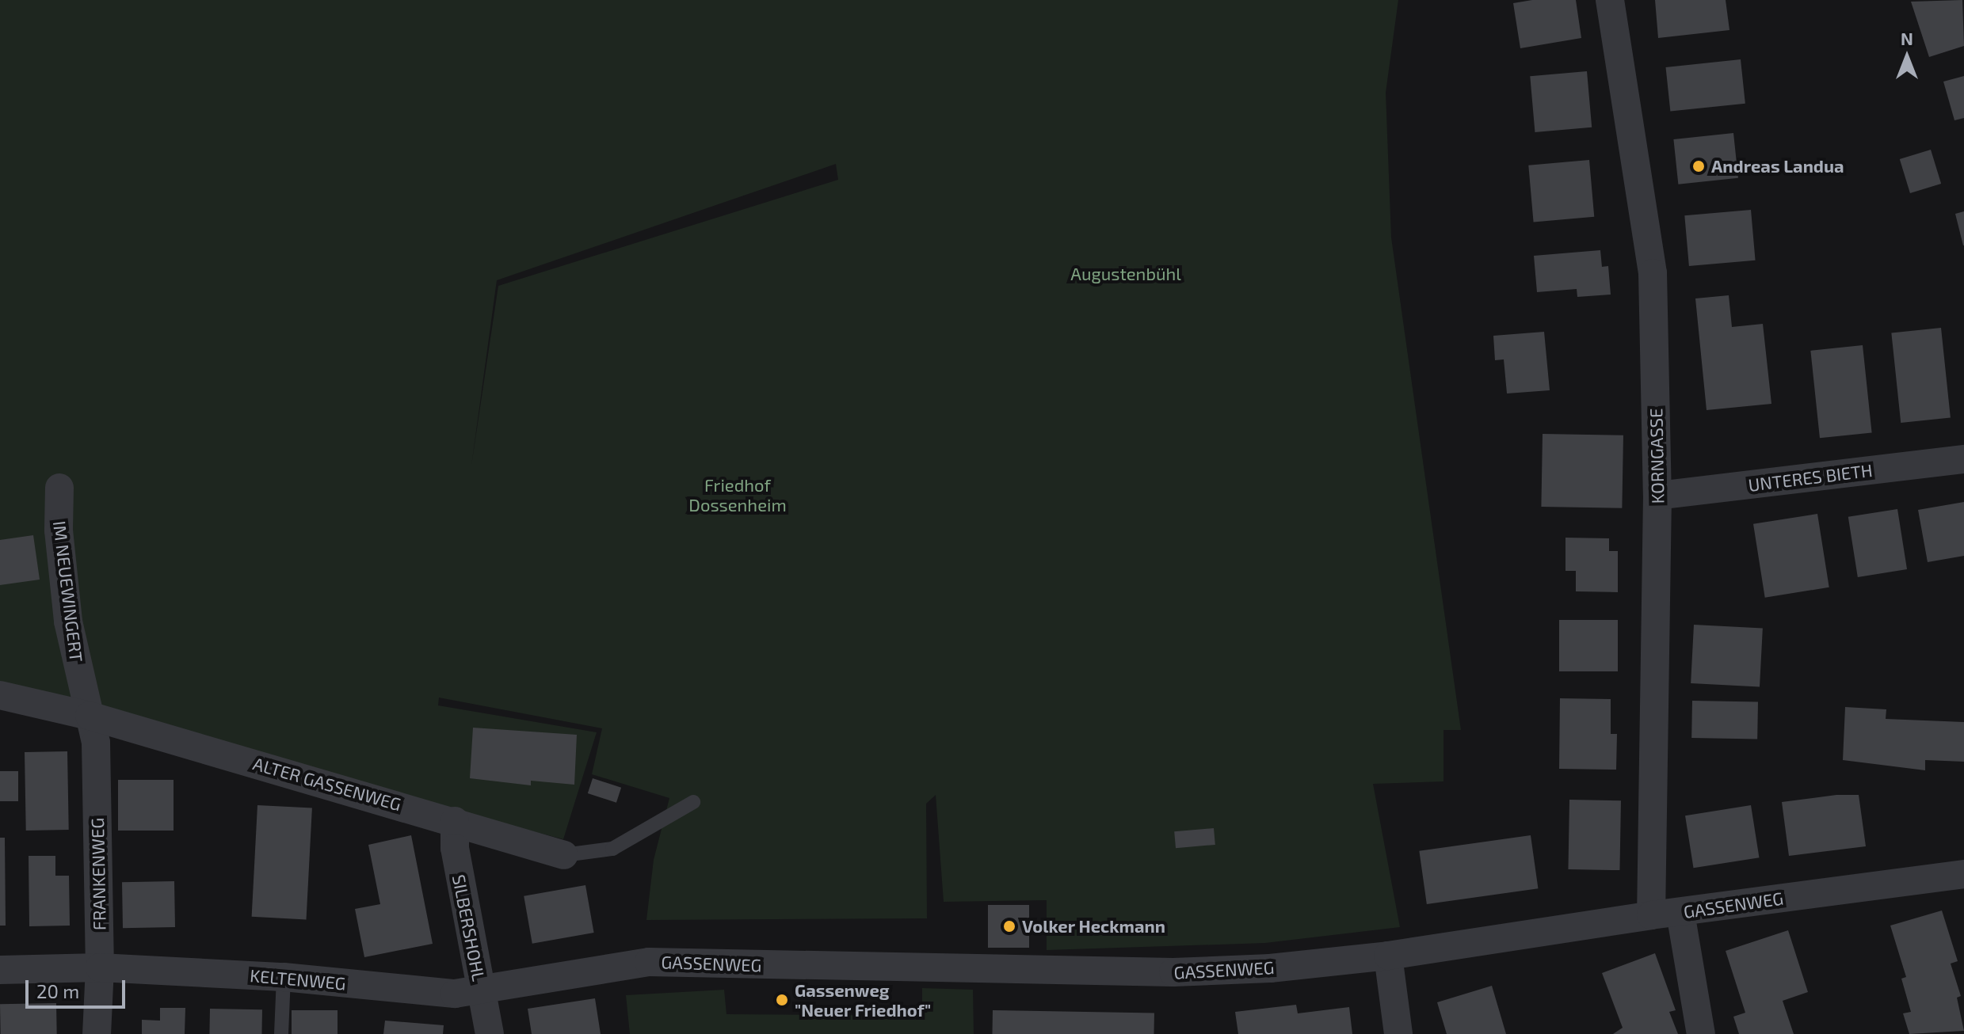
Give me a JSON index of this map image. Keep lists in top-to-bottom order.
{
  "streets": {
    "street": [
      "KORNGASSE",
      "UNTERES BIETH",
      "IM NEUEWINGERT",
      "ALTER GASSENWEG",
      "FRANKENWEG",
      "GASSENWEG",
      "SILBERSHOHL",
      "KELTENWEG"
    ]
  },
  "crossings": [
    ["KORNGASSE", "UNTERES BIETH"],
    ["KORNGASSE", "GASSENWEG"],
    ["IM NEUEWINGERT", "ALTER GASSENWEG"],
    ["IM NEUEWINGERT", "FRANKENWEG"],
    ["ALTER GASSENWEG", "FRANKENWEG"],
    ["ALTER GASSENWEG", "SILBERSHOHL"],
    ["FRANKENWEG", "KELTENWEG"],
    ["GASSENWEG", "SILBERSHOHL"],
    ["GASSENWEG", "KELTENWEG"],
    ["SILBERSHOHL", "KELTENWEG"]
  ],
  "parks": ["Augustenbühl", "Friedhof Dossenheim"],
  "places": ["Andreas Landua", "Volker Heckmann", "Gassenweg \"Neuer Friedhof\""],
  "scale_bar": "20 m",
  "north": "top"
}
